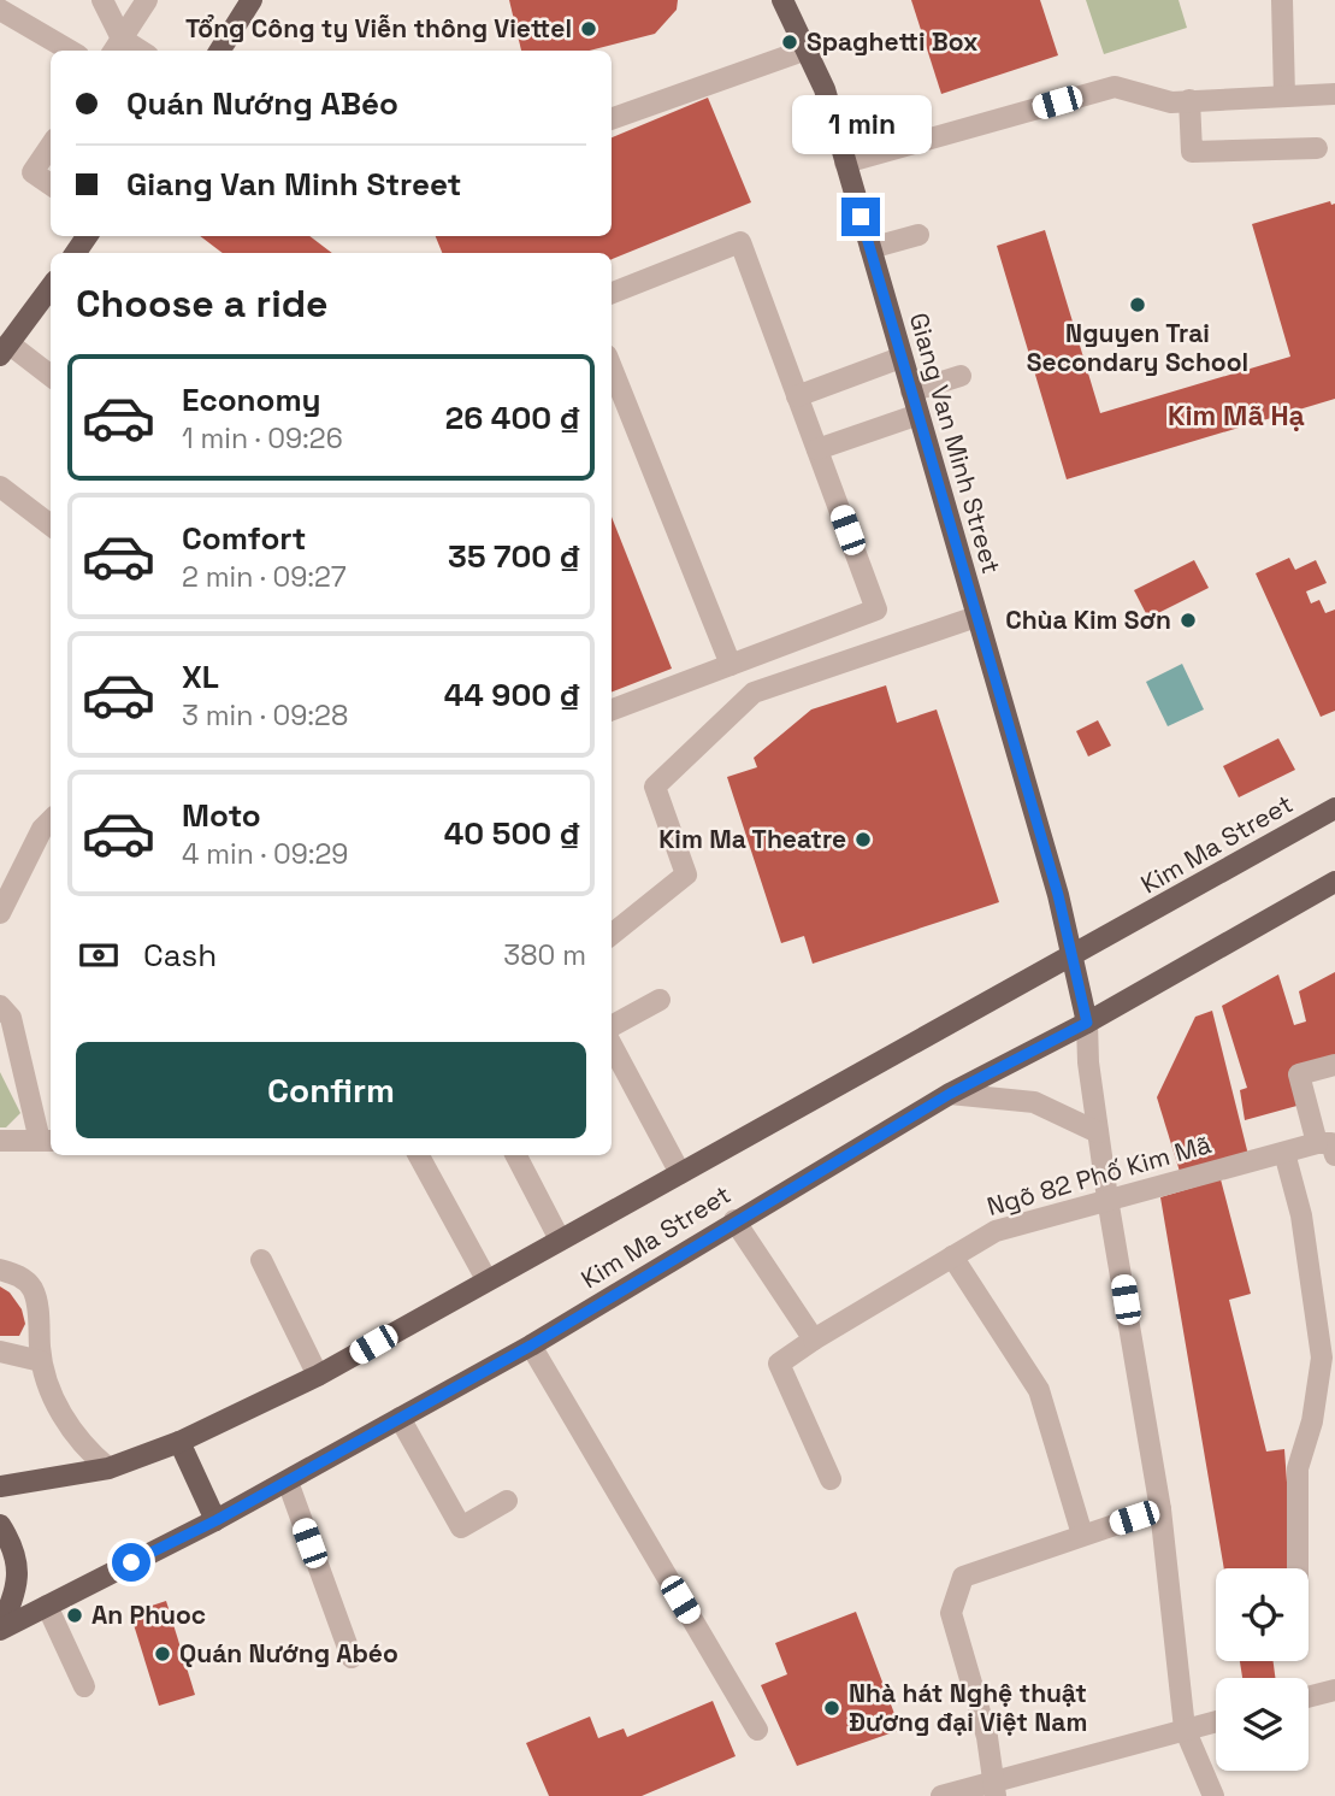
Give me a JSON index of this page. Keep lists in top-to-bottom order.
{
  "streets": {
    "main road": ["Giang Van Minh Street", "Kim Ma Street"],
    "street": ["Ngõ 82 Phố Kim Mã"]
  },
  "crossings": [
    ["Giang Van Minh Street", "Kim Ma Street"]
  ],
  "districts": ["Kim Mã Hạ"],
  "places": [
    "Tổng Công ty Viễn thông Viettel",
    "Spaghetti Box",
    "Nguyen Trai Secondary School",
    "Chùa Kim Sơn",
    "Kim Ma Theatre",
    "An Phuoc",
    "Quán Nướng Abéo",
    "Nhà hát Nghệ thuật Đương đại Việt Nam"
  ],
  "page": {
    "banner": ["Quán Nướng ABéo", "Giang Van Minh Street"],
    "bubble": "1 min",
    "heading": "Choose a ride",
    "list": [
      {
        "name": "Economy",
        "note": "1 min · 09:26",
        "value": "26 400 ₫"
      },
      {
        "name": "Comfort",
        "note": "2 min · 09:27",
        "value": "35 700 ₫"
      },
      {
        "name": "XL",
        "note": "3 min · 09:28",
        "value": "44 900 ₫"
      },
      {
        "name": "Moto",
        "note": "4 min · 09:29",
        "value": "40 500 ₫"
      }
    ],
    "pay": ["Cash", "380 m"],
    "buttons": "Confirm"
  }
}
